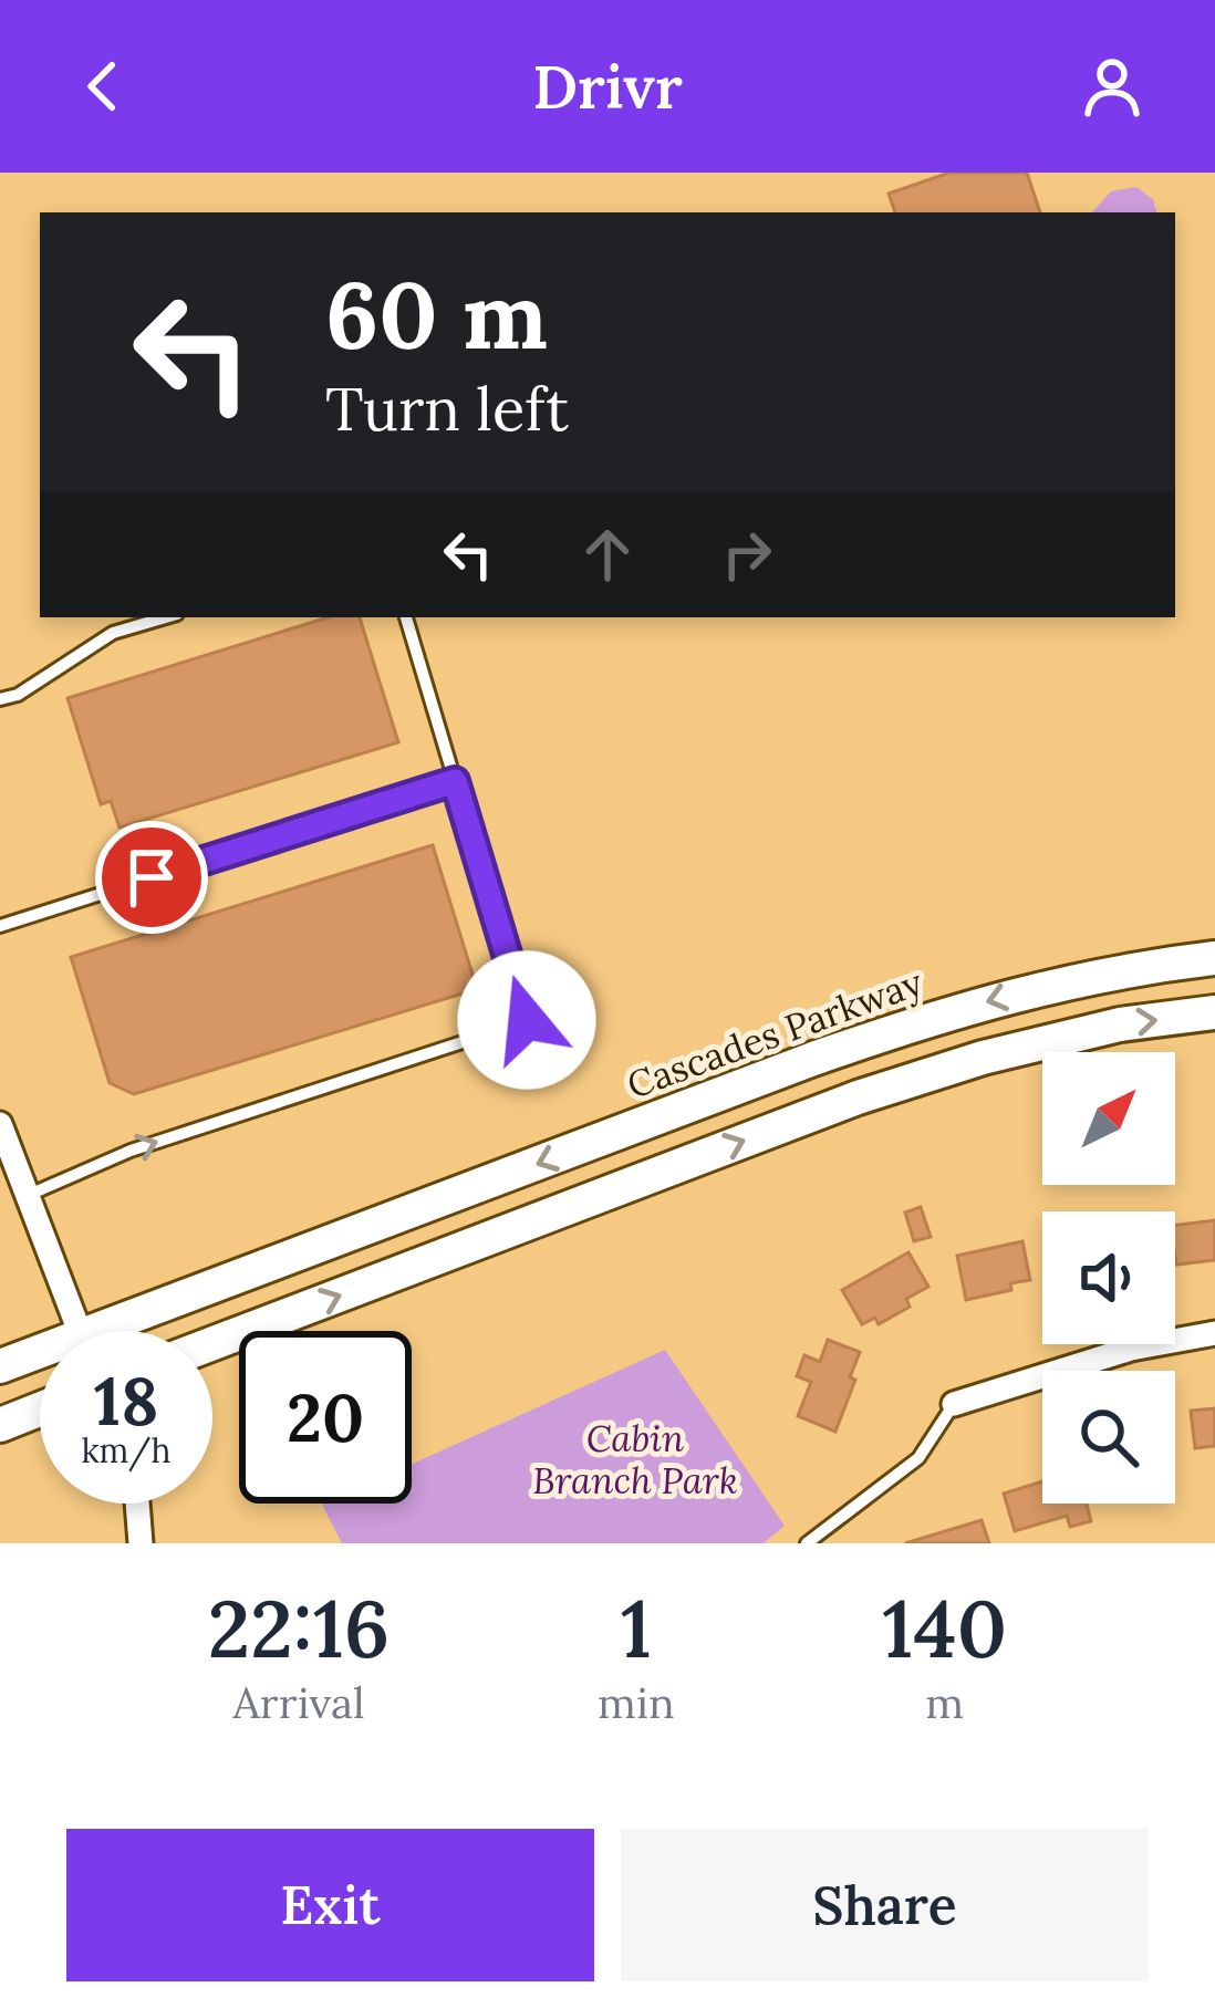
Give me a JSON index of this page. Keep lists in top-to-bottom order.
{
  "streets": {
    "main road": ["Cascades Parkway"]
  },
  "parks": ["Cabin Branch Park"],
  "north": "top right",
  "page": {
    "header": "Drivr",
    "turn": ["60 m", "Turn left"],
    "speed": "18 km/h",
    "limit": "20",
    "eta": [
      "22:16",
      "Arrival",
      "1",
      "min",
      "140",
      "m"
    ],
    "buttons": ["Exit", "Share"]
  }
}
